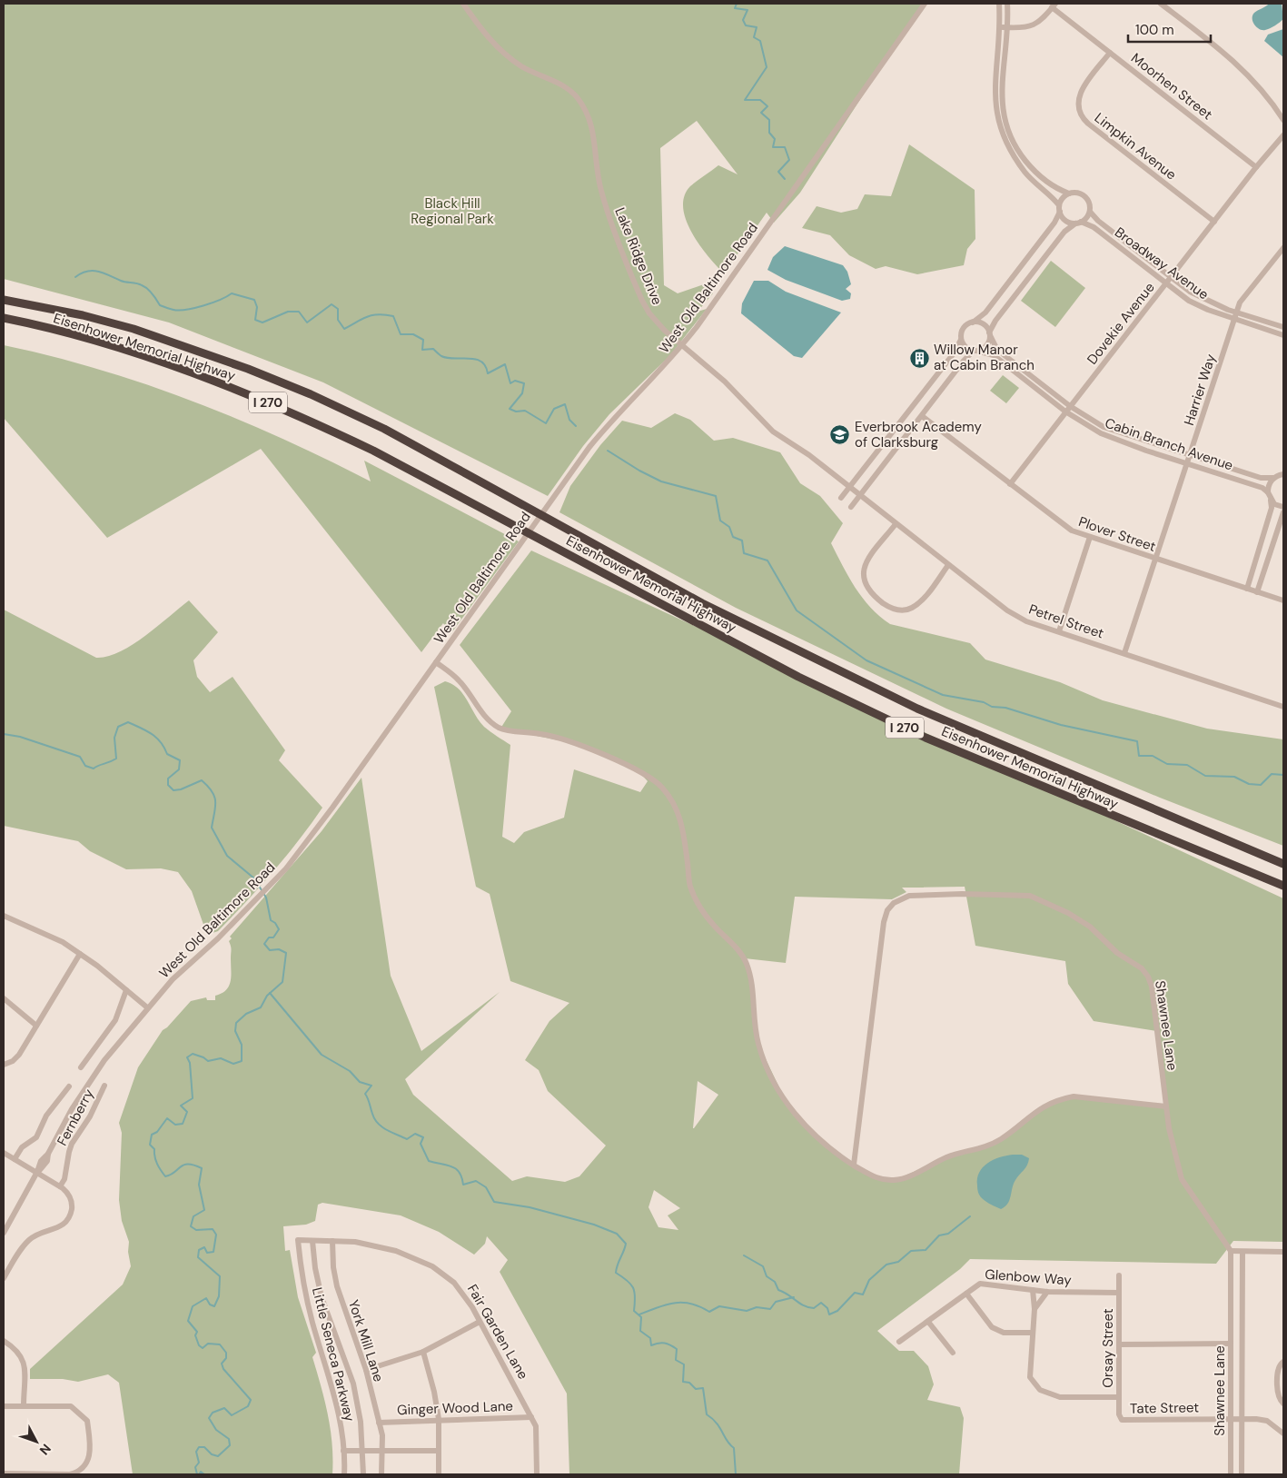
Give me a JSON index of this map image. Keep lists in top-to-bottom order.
{
  "streets": {
    "highway": ["Eisenhower Memorial Highway", "I 270"],
    "street": [
      "Moorhen Street",
      "Limpkin Avenue",
      "Lake Ridge Drive",
      "Broadway Avenue",
      "West Old Baltimore Road",
      "Dovekie Avenue",
      "Harrier Way",
      "Cabin Branch Avenue",
      "Plover Street",
      "Petrel Street",
      "Shawnee Lane",
      "Fernberry",
      "Glenbow Way",
      "Fair Garden Lane",
      "York Mill Lane",
      "Orsay Street",
      "Little Seneca Parkway",
      "Ginger Wood Lane",
      "Tate Street"
    ]
  },
  "crossings": [
    ["Moorhen Street", "Limpkin Avenue"],
    ["Moorhen Street", "Dovekie Avenue"],
    ["Limpkin Avenue", "Dovekie Avenue"],
    ["Lake Ridge Drive", "West Old Baltimore Road"],
    ["Lake Ridge Drive", "Petrel Street"],
    ["Broadway Avenue", "Dovekie Avenue"],
    ["Broadway Avenue", "Harrier Way"],
    ["Dovekie Avenue", "Cabin Branch Avenue"],
    ["Dovekie Avenue", "Plover Street"],
    ["Harrier Way", "Cabin Branch Avenue"],
    ["Harrier Way", "Plover Street"],
    ["Harrier Way", "Petrel Street"],
    ["Shawnee Lane", "Tate Street"],
    ["Glenbow Way", "Orsay Street"],
    ["Fair Garden Lane", "York Mill Lane"],
    ["Fair Garden Lane", "Little Seneca Parkway"],
    ["Fair Garden Lane", "Ginger Wood Lane"],
    ["York Mill Lane", "Ginger Wood Lane"],
    ["Orsay Street", "Tate Street"]
  ],
  "parks": ["Black Hill Regional Park"],
  "places": {
    "building": ["Willow Manor at Cabin Branch"],
    "school or university": ["Everbrook Academy of Clarksburg"]
  },
  "scale_bar": "100 m",
  "north": "bottom right"
}
